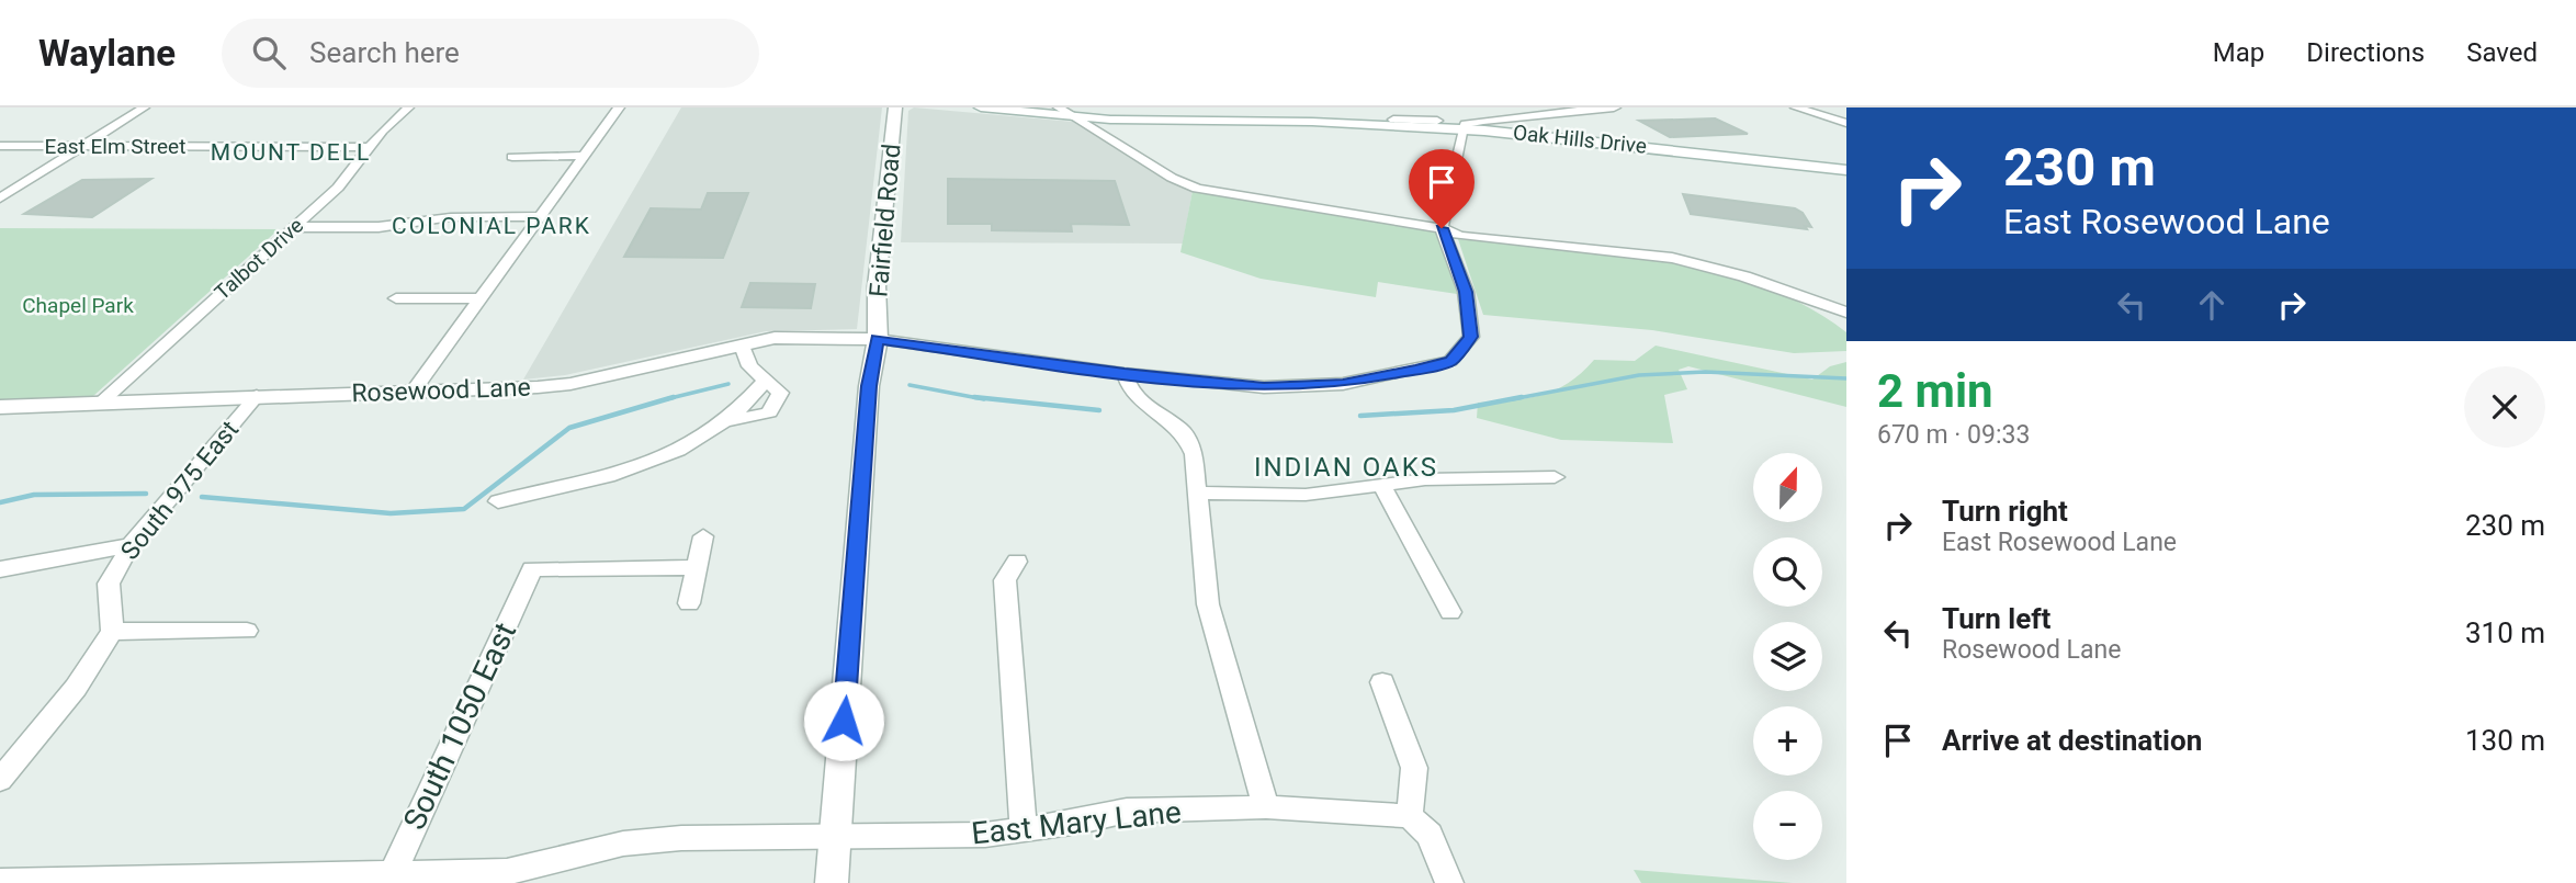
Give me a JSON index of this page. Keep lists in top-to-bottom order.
{
  "streets": {
    "street": [
      "Oak Hills Drive",
      "East Elm Street",
      "Fairfield Road",
      "Talbot Drive",
      "Rosewood Lane",
      "South 975 East",
      "South 1050 East",
      "East Mary Lane"
    ]
  },
  "crossings": [
    ["East Elm Street", "Talbot Drive"],
    ["Fairfield Road", "Rosewood Lane"],
    ["Fairfield Road", "East Mary Lane"],
    ["Talbot Drive", "Rosewood Lane"],
    ["Rosewood Lane", "South 975 East"],
    ["South 1050 East", "East Mary Lane"]
  ],
  "districts": ["MOUNT DELL", "COLONIAL PARK", "INDIAN OAKS"],
  "parks": ["Chapel Park"],
  "north": "top",
  "page": {
    "header": "Waylane",
    "search": "Search here",
    "nav": ["Map", "Directions", "Saved"],
    "turn": ["230 m", "East Rosewood Lane"],
    "heading": ["2 min", "670 m · 09:33"],
    "map_buttons": ["+", "−"],
    "list": [
      {
        "name": "Turn right",
        "note": "East Rosewood Lane",
        "value": "230 m"
      },
      {
        "name": "Turn left",
        "note": "Rosewood Lane",
        "value": "310 m"
      },
      {
        "name": "Arrive at destination",
        "value": "130 m"
      }
    ]
  }
}
